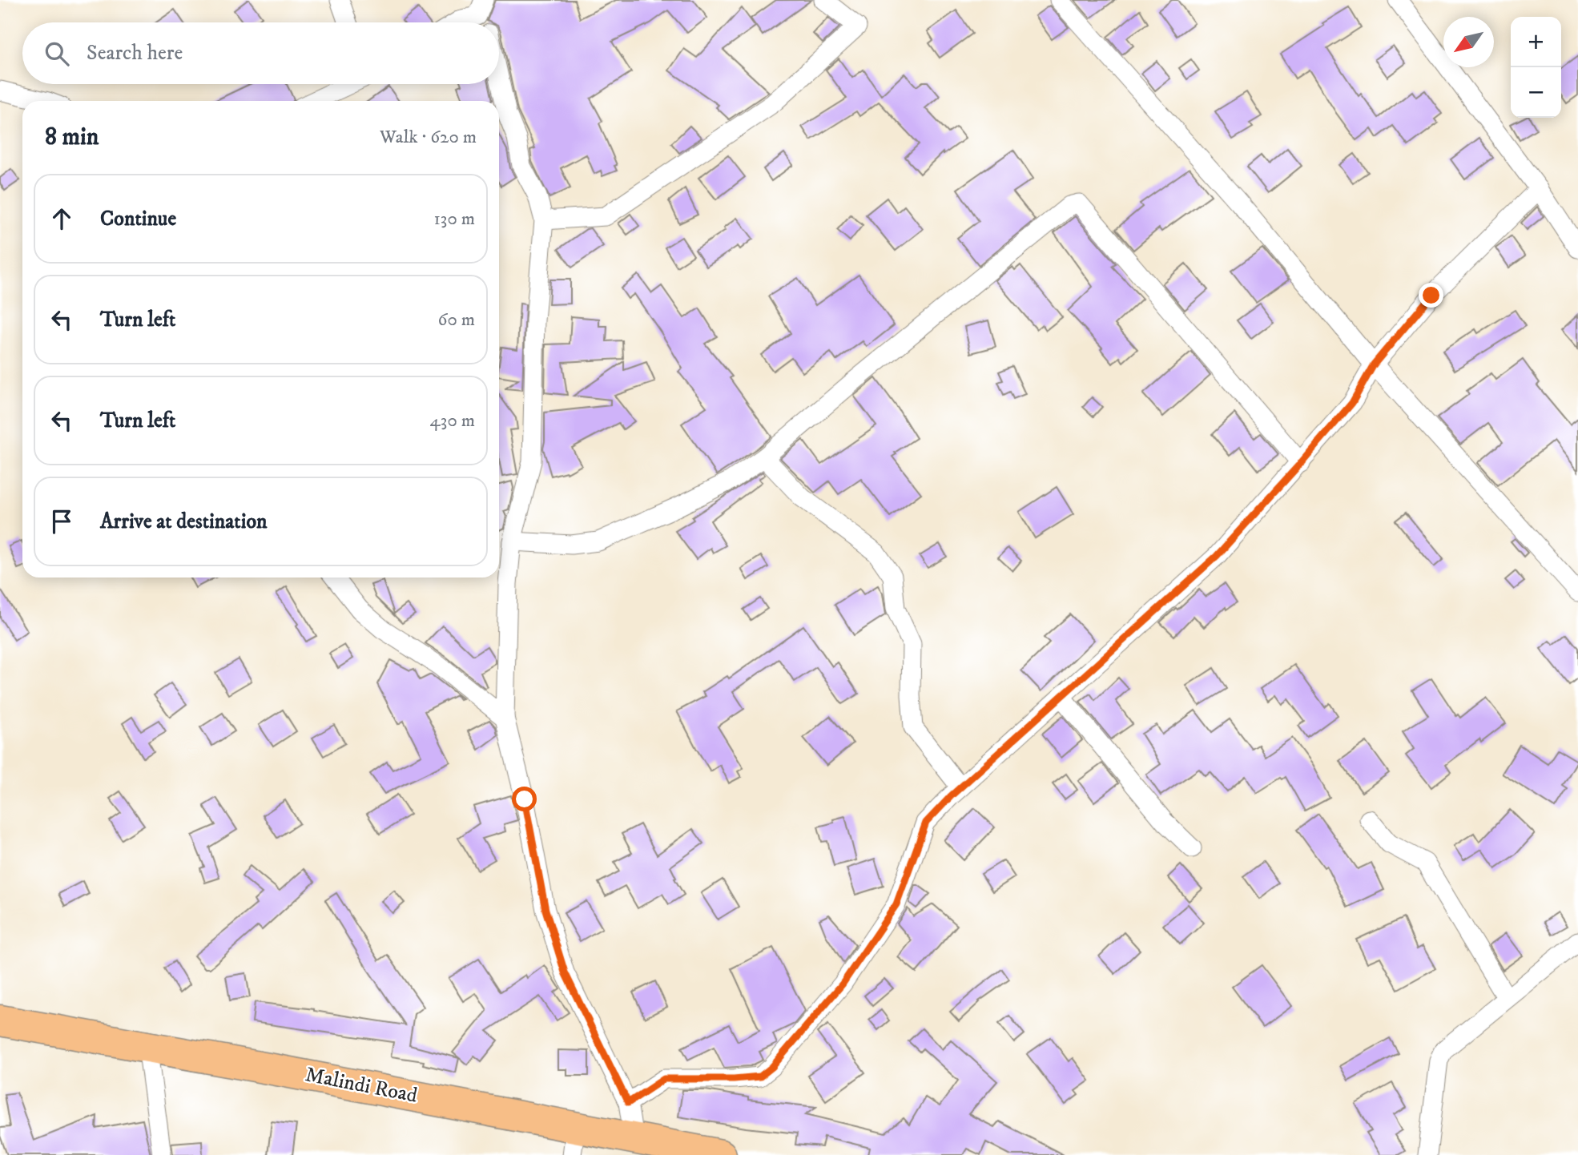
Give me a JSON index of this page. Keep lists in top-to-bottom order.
{
  "streets": {
    "highway": ["Malindi Road"]
  },
  "north": "bottom left",
  "page": {
    "map_buttons": ["+", "−"],
    "search": "Search here",
    "heading": ["8 min", "Walk · 620 m"],
    "list": [
      ["Continue", "130 m"],
      ["Turn left", "60 m"],
      ["Turn left", "430 m"],
      "Arrive at destination"
    ]
  }
}
